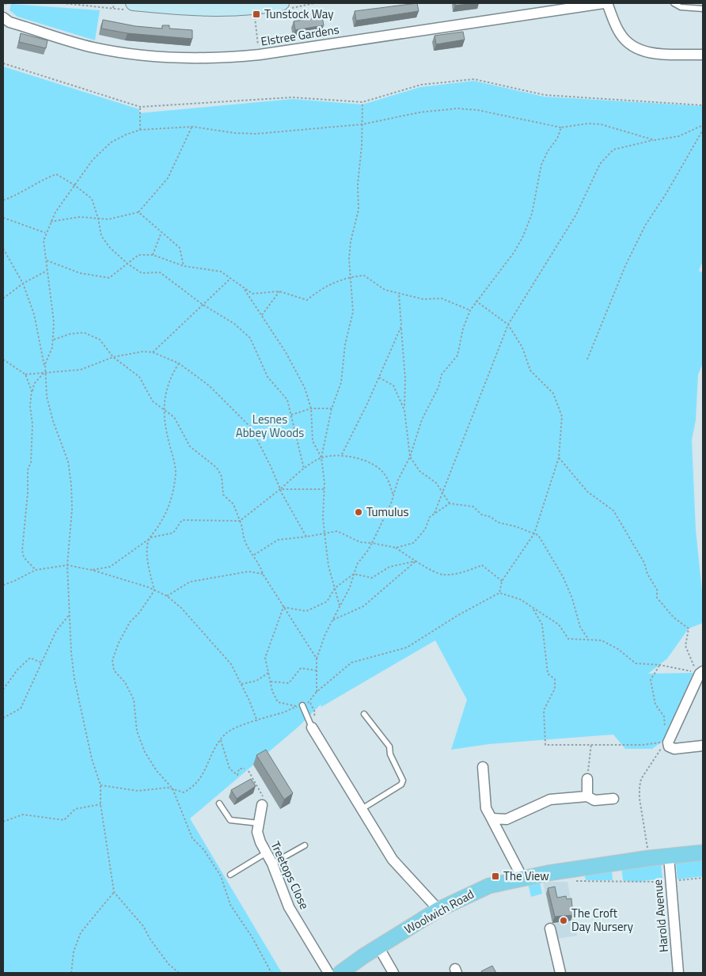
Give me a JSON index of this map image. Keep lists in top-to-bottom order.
{
  "streets": {
    "main road": ["Woolwich Road"],
    "street": ["Elstree Gardens", "Treetops Close", "Harold Avenue"]
  },
  "crossings": [
    ["Woolwich Road", "Harold Avenue"]
  ],
  "parks": ["Lesnes Abbey Woods"],
  "places": {
    "transit": ["Tunstock Way", "The View"],
    "other": ["Tumulus", "The Croft Day Nursery"]
  }
}
